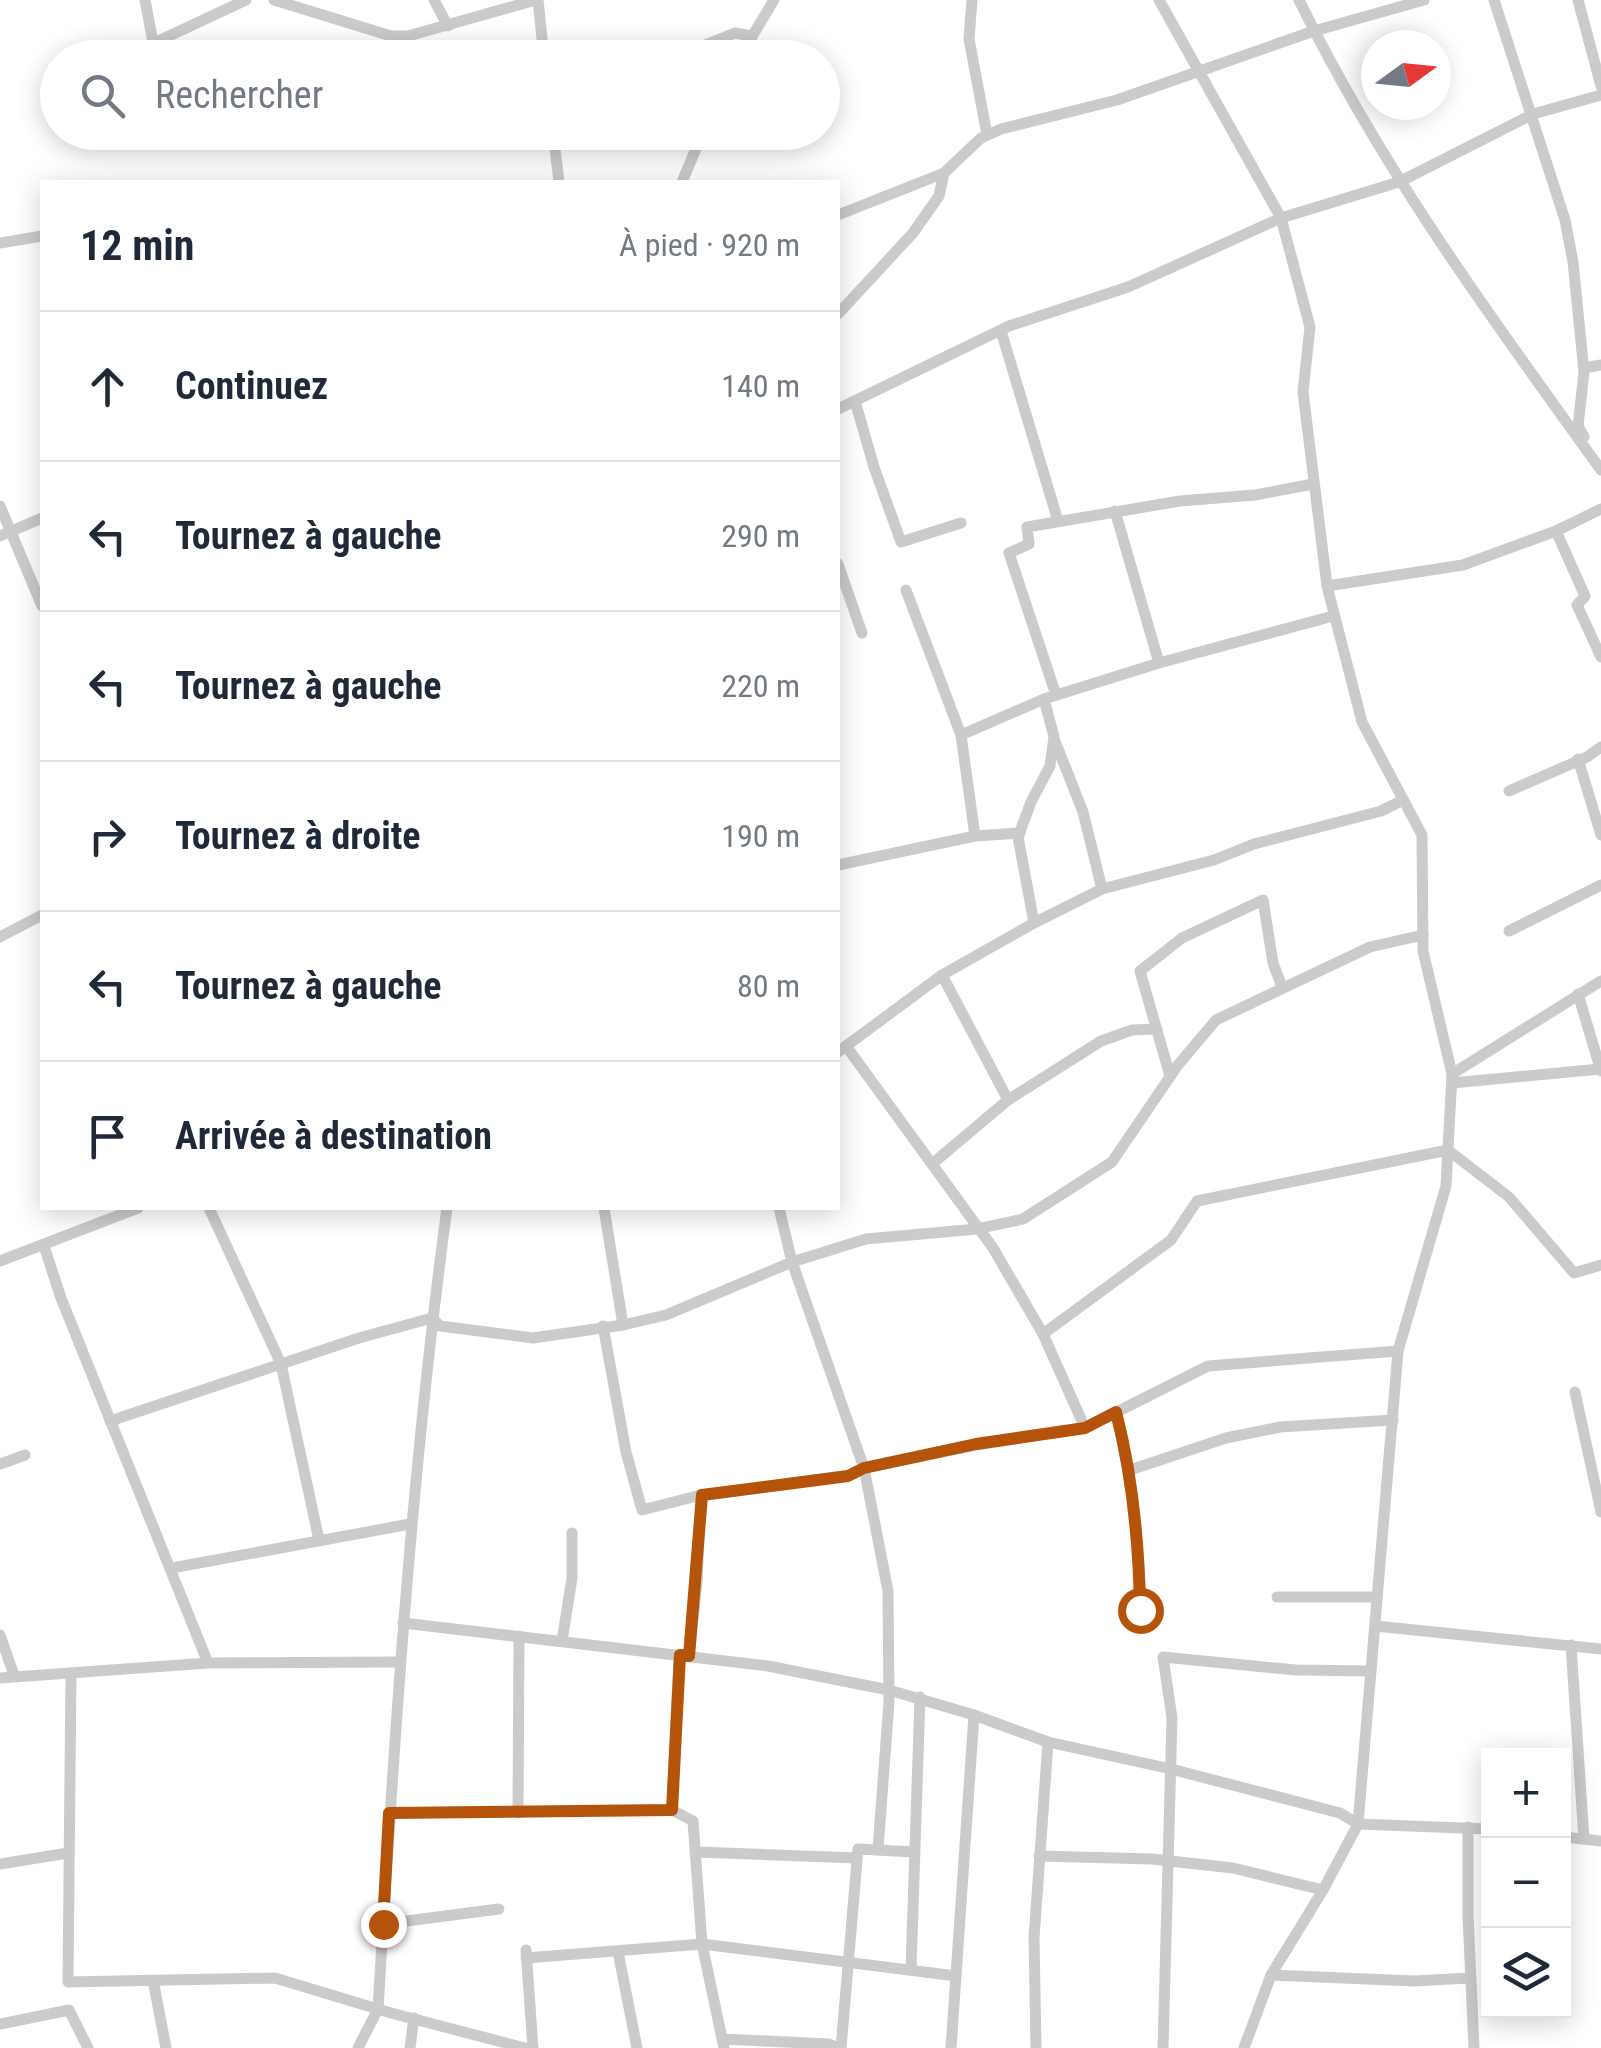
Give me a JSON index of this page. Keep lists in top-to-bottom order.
{
  "north": "right",
  "page": {
    "search": "Rechercher",
    "heading": ["12 min", "À pied · 920 m"],
    "list": [
      ["Continuez", "140 m"],
      ["Tournez à gauche", "290 m"],
      ["Tournez à gauche", "220 m"],
      ["Tournez à droite", "190 m"],
      ["Tournez à gauche", "80 m"],
      "Arrivée à destination"
    ],
    "map_buttons": ["+", "−"]
  }
}
